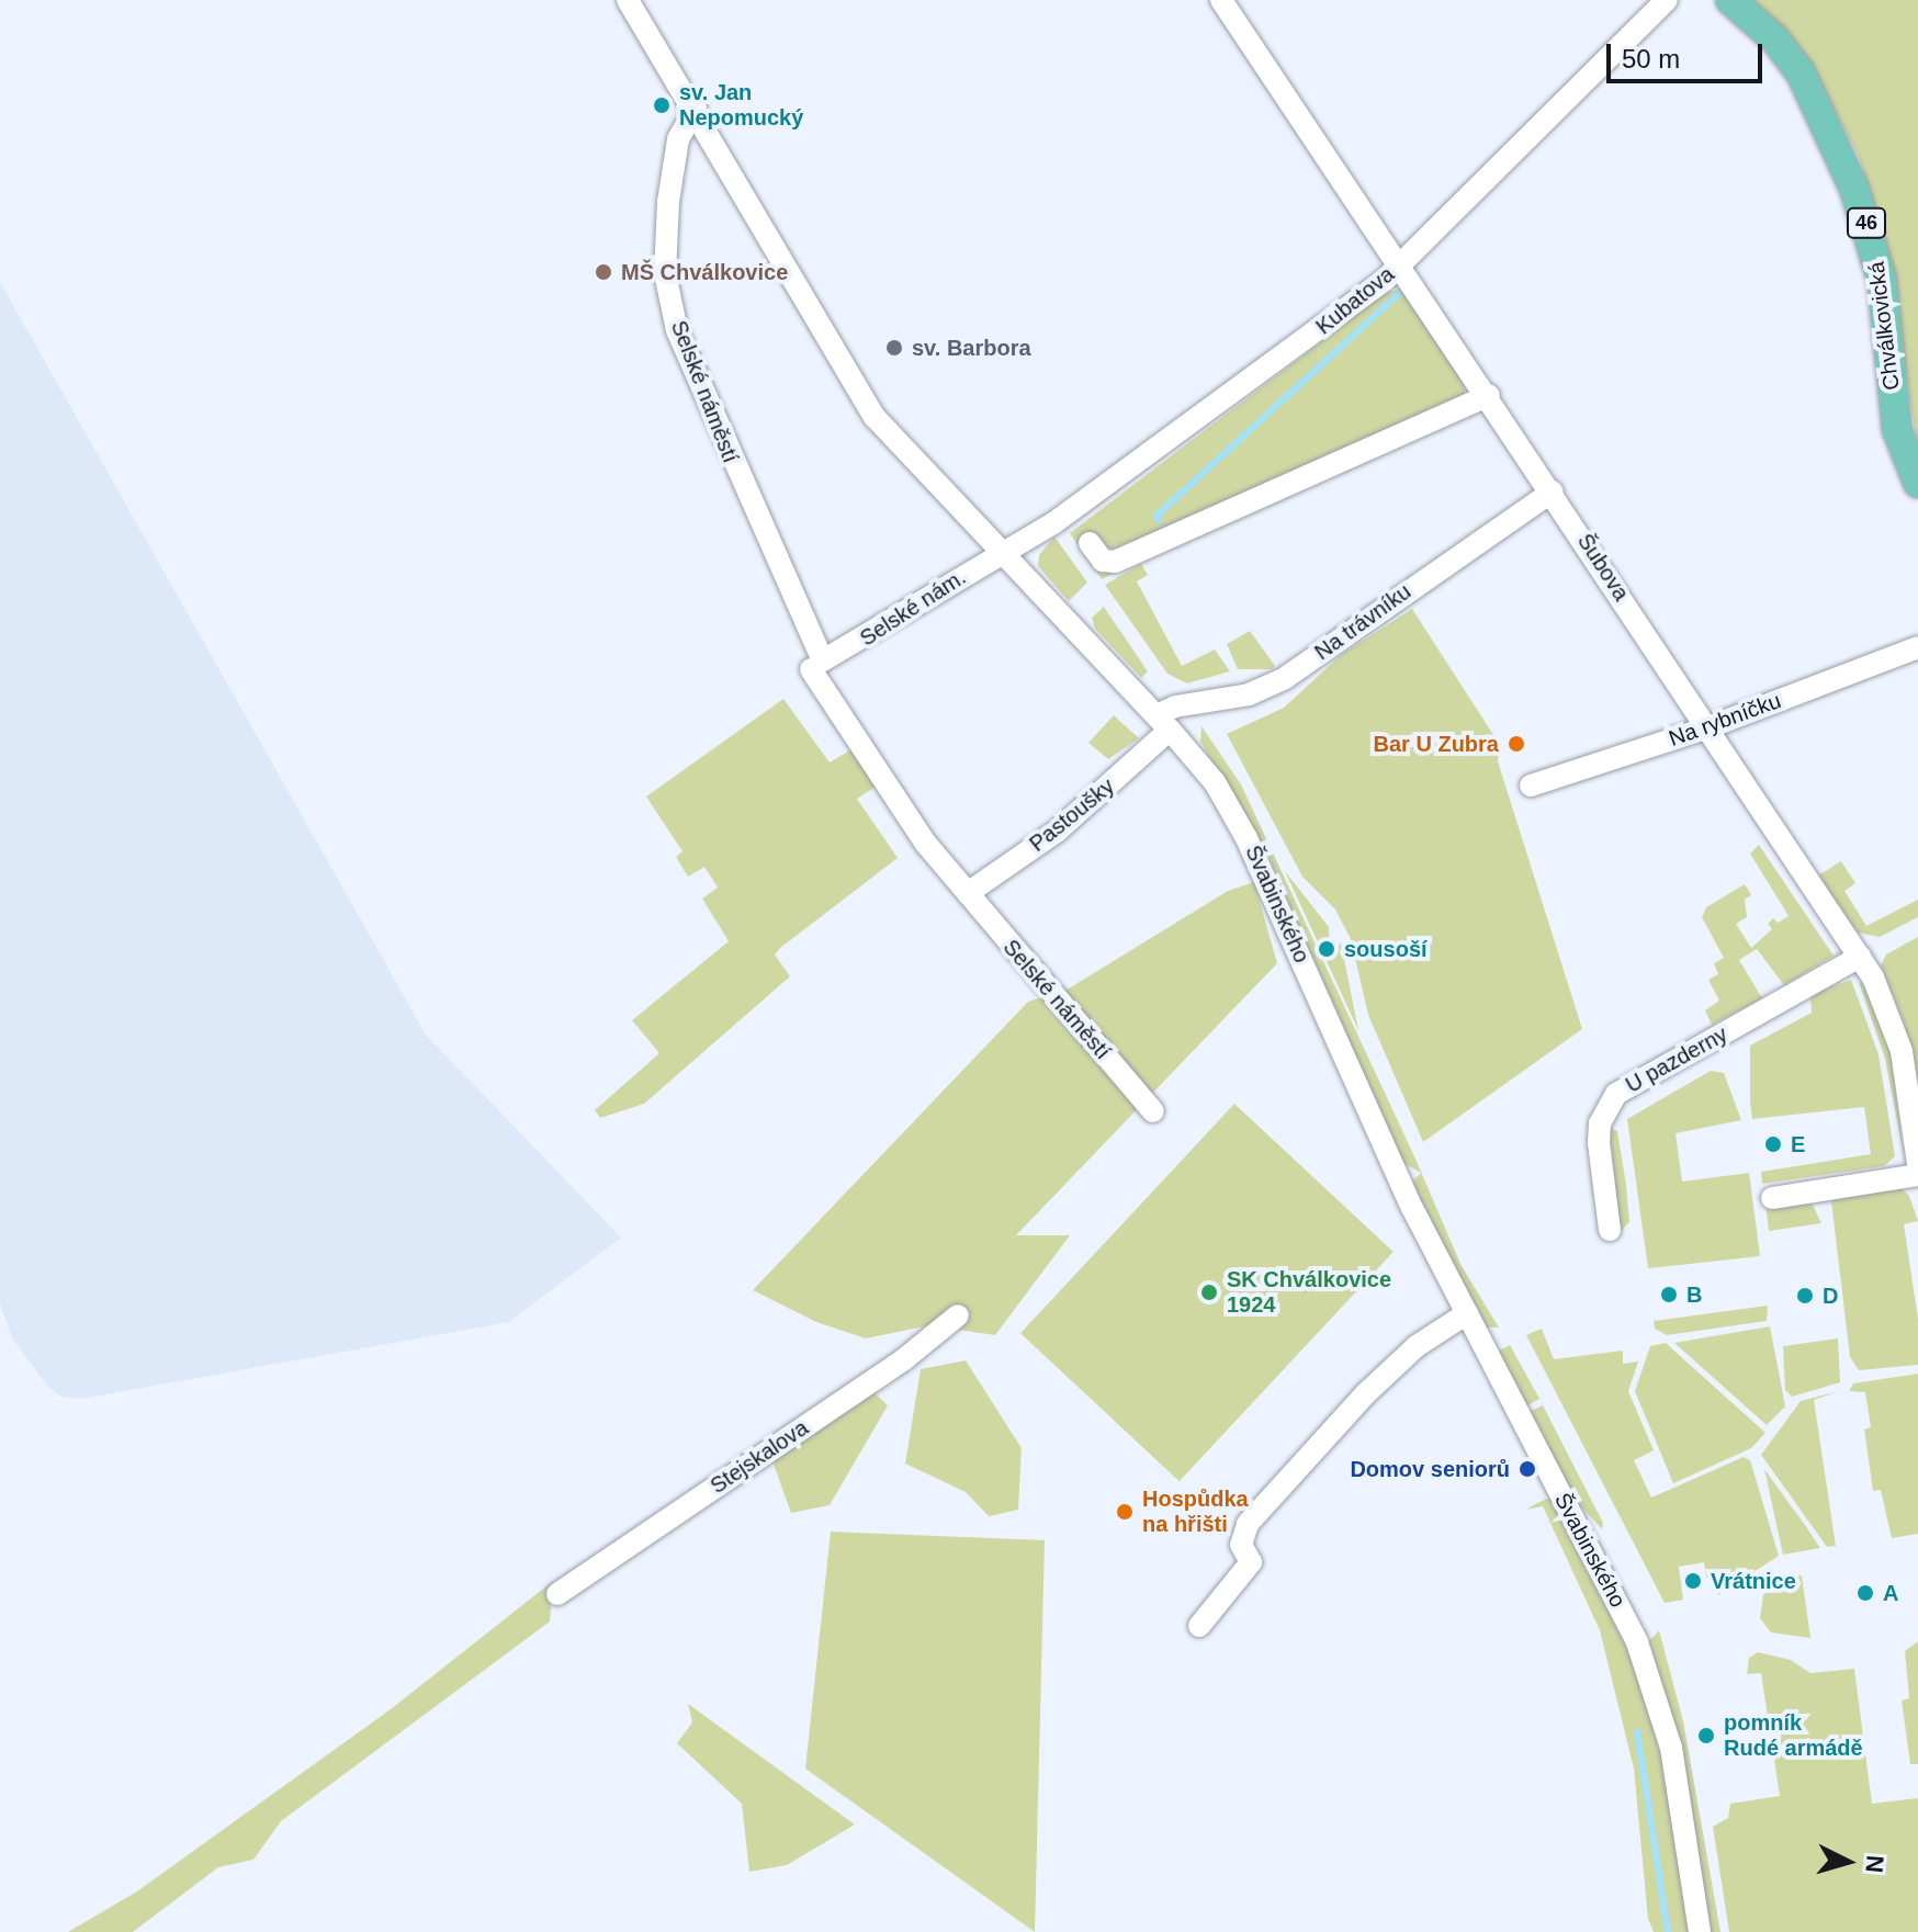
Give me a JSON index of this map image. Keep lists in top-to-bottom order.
{
  "streets": {
    "main road": ["46", "Chválkovická"],
    "street": [
      "Kubatova",
      "Selské náměstí",
      "Šubova",
      "Selské nám.",
      "Na trávníku",
      "Na rybníčku",
      "Pastoušky",
      "Švabinského",
      "U pazderny",
      "Stejskalova"
    ]
  },
  "crossings": [
    ["Kubatova", "Šubova"],
    ["Kubatova", "Selské nám."],
    ["Kubatova", "Švabinského"],
    ["Selské náměstí", "Selské nám."],
    ["Selské náměstí", "Pastoušky"],
    ["Šubova", "Na trávníku"],
    ["Šubova", "Na rybníčku"],
    ["Šubova", "U pazderny"],
    ["Selské nám.", "Švabinského"],
    ["Na trávníku", "Pastoušky"],
    ["Na trávníku", "Švabinského"],
    ["Pastoušky", "Švabinského"]
  ],
  "places": [
    "sv. Jan Nepomucký",
    "MŠ Chválkovice",
    "sv. Barbora",
    "Bar U Zubra",
    "sousoší",
    "E",
    "SK Chválkovice 1924",
    "B",
    "D",
    "Domov seniorů",
    "Hospůdka na hřišti",
    "Vrátnice",
    "A",
    "pomník Rudé armádě"
  ],
  "scale_bar": "50 m",
  "north": "right"
}
